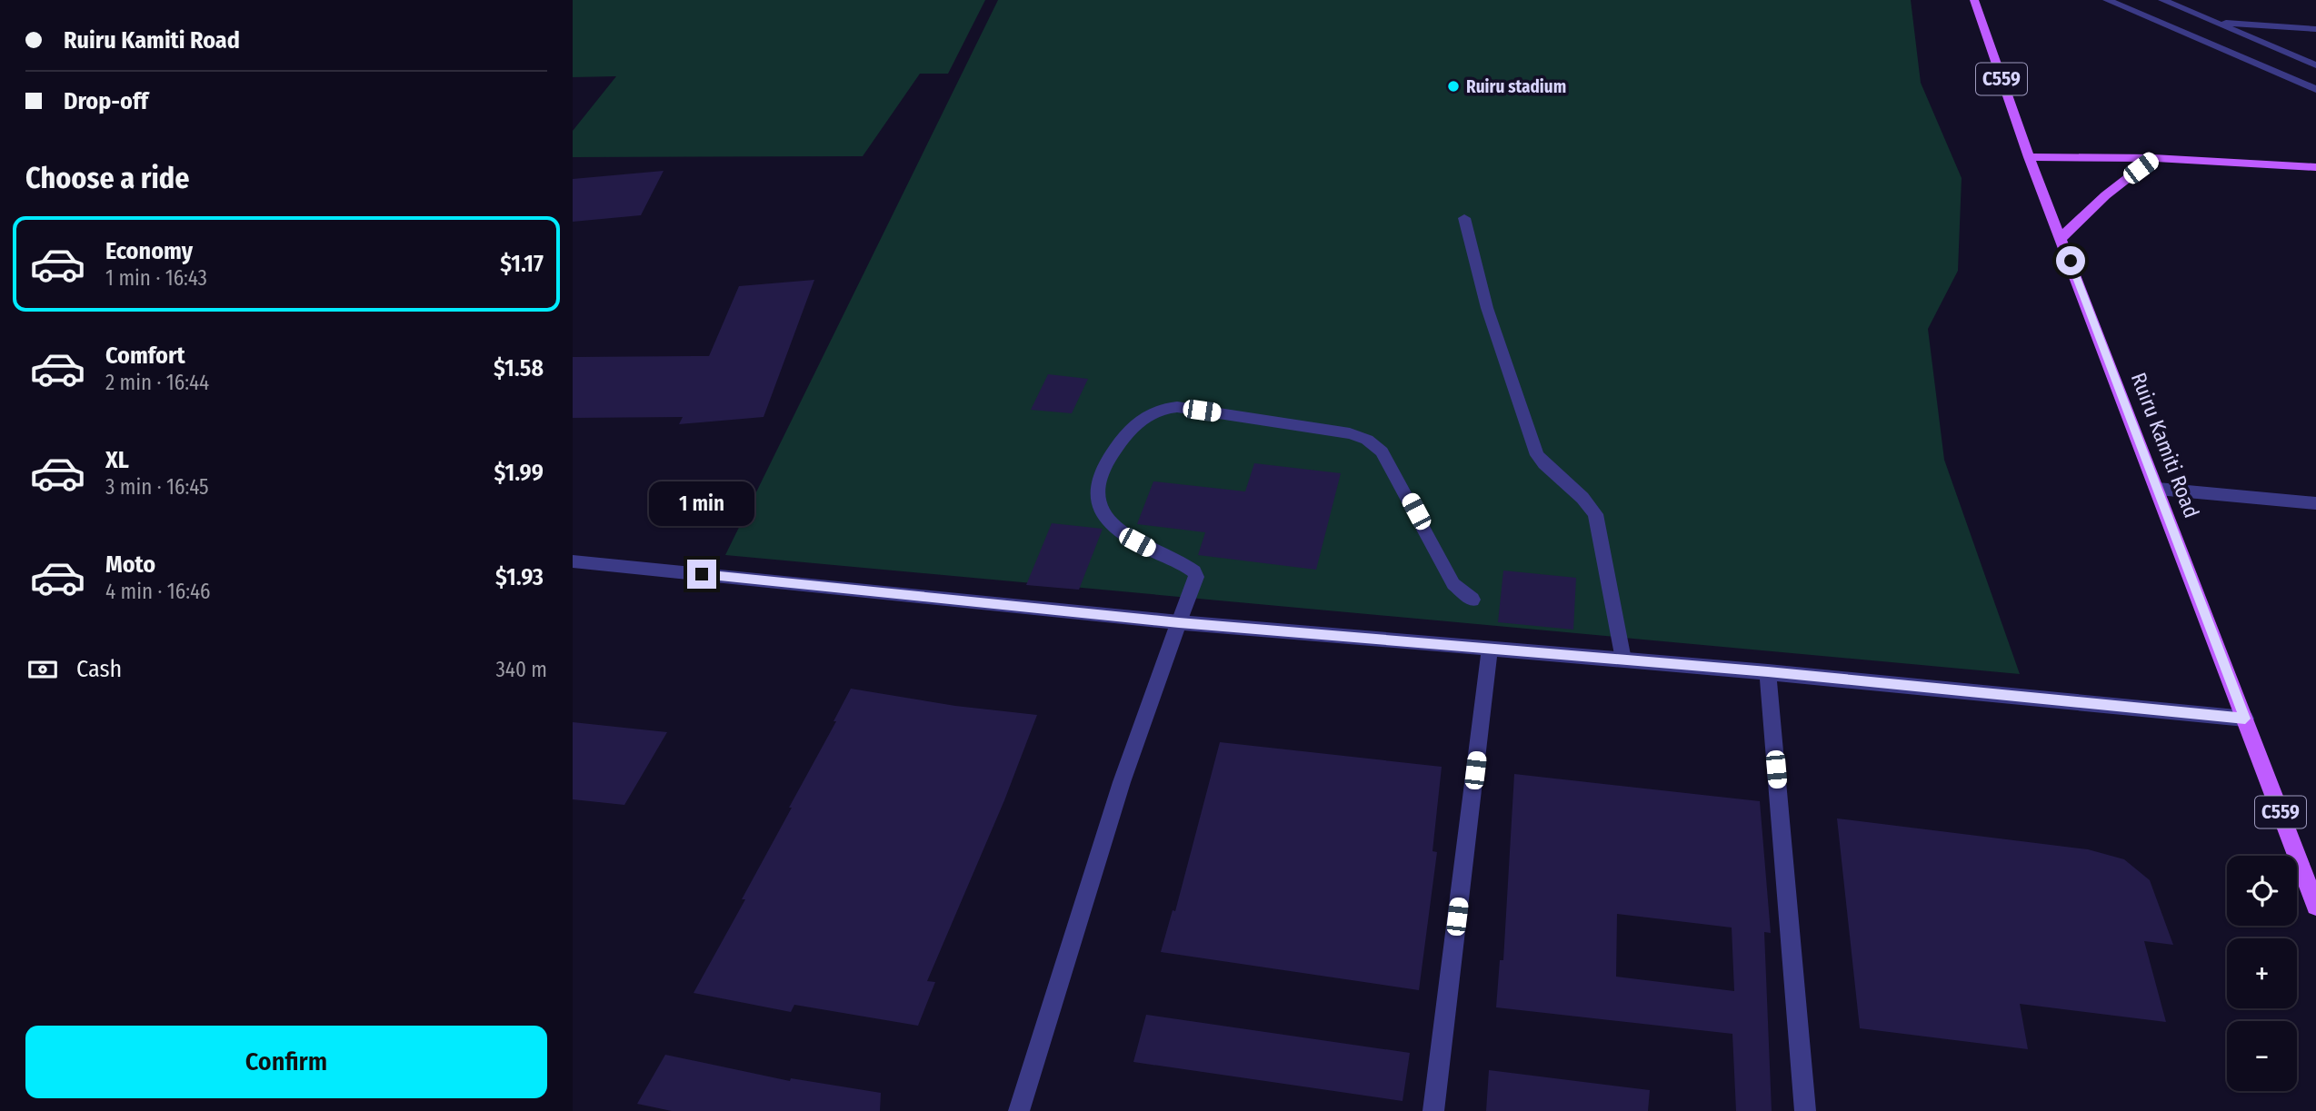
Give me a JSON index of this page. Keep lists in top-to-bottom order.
{
  "streets": {
    "main road": ["C559", "Ruiru Kamiti Road"]
  },
  "places": ["Ruiru stadium"],
  "page": {
    "banner": ["Ruiru Kamiti Road", "Drop-off"],
    "heading": "Choose a ride",
    "list": [
      {
        "name": "Economy",
        "note": "1 min · 16:43",
        "value": "$1.17"
      },
      {
        "name": "Comfort",
        "note": "2 min · 16:44",
        "value": "$1.58"
      },
      {
        "name": "XL",
        "note": "3 min · 16:45",
        "value": "$1.99"
      },
      {
        "name": "Moto",
        "note": "4 min · 16:46",
        "value": "$1.93"
      }
    ],
    "bubble": "1 min",
    "pay": ["Cash", "340 m"],
    "map_buttons": ["+", "−"],
    "buttons": "Confirm"
  }
}
